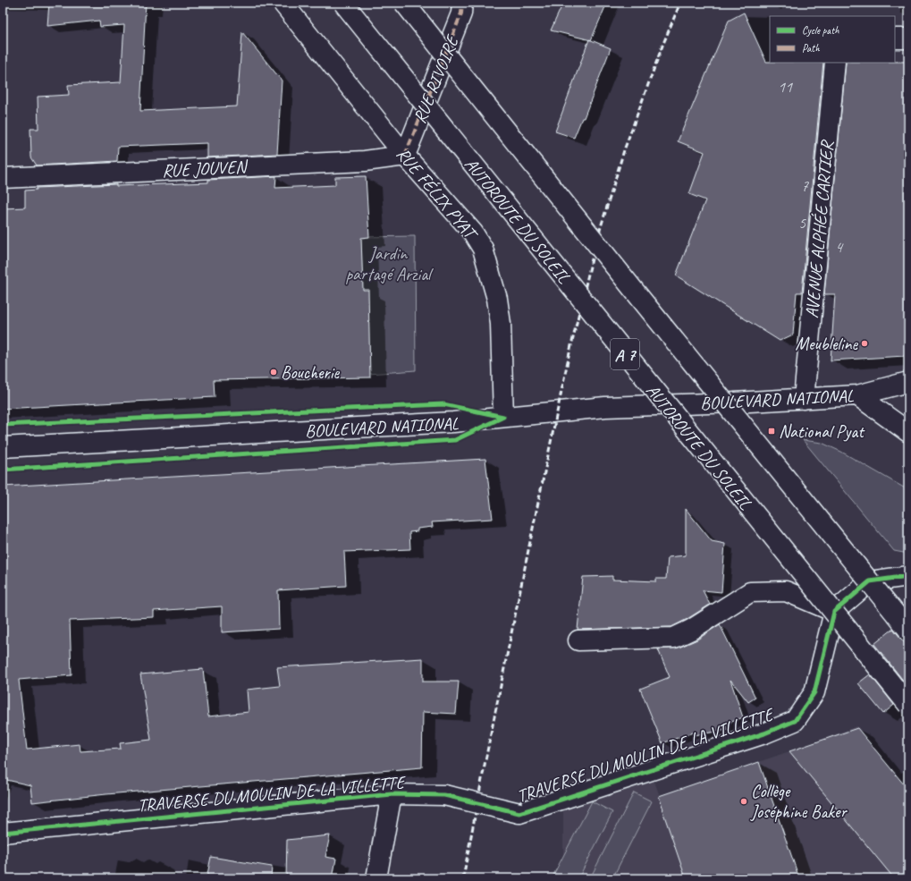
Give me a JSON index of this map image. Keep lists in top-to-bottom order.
{
  "streets": {
    "main road": [
      "RUE RIVOIRE",
      "RUE JOUVEN",
      "RUE FÉLIX PYAT",
      "AUTOROUTE DU SOLEIL",
      "AVENUE ALPHÉE CARTIER",
      "A 7",
      "BOULEVARD NATIONAL",
      "TRAVERSE DU MOULIN DE LA VILLETTE"
    ]
  },
  "crossings": [
    ["RUE RIVOIRE", "RUE JOUVEN"],
    ["RUE RIVOIRE", "RUE FÉLIX PYAT"],
    ["RUE JOUVEN", "RUE FÉLIX PYAT"],
    ["RUE FÉLIX PYAT", "BOULEVARD NATIONAL"],
    ["AVENUE ALPHÉE CARTIER", "BOULEVARD NATIONAL"]
  ],
  "parks": ["Jardin partagé Arzial"],
  "places": {
    "other": ["Meubleline", "Boucherie", "Collège Joséphine Baker"],
    "transit": ["National Pyat"]
  },
  "house_numbers": [
    "11",
    "7",
    "5",
    "4"
  ],
  "legend": ["Cycle path", "Path"]
}
